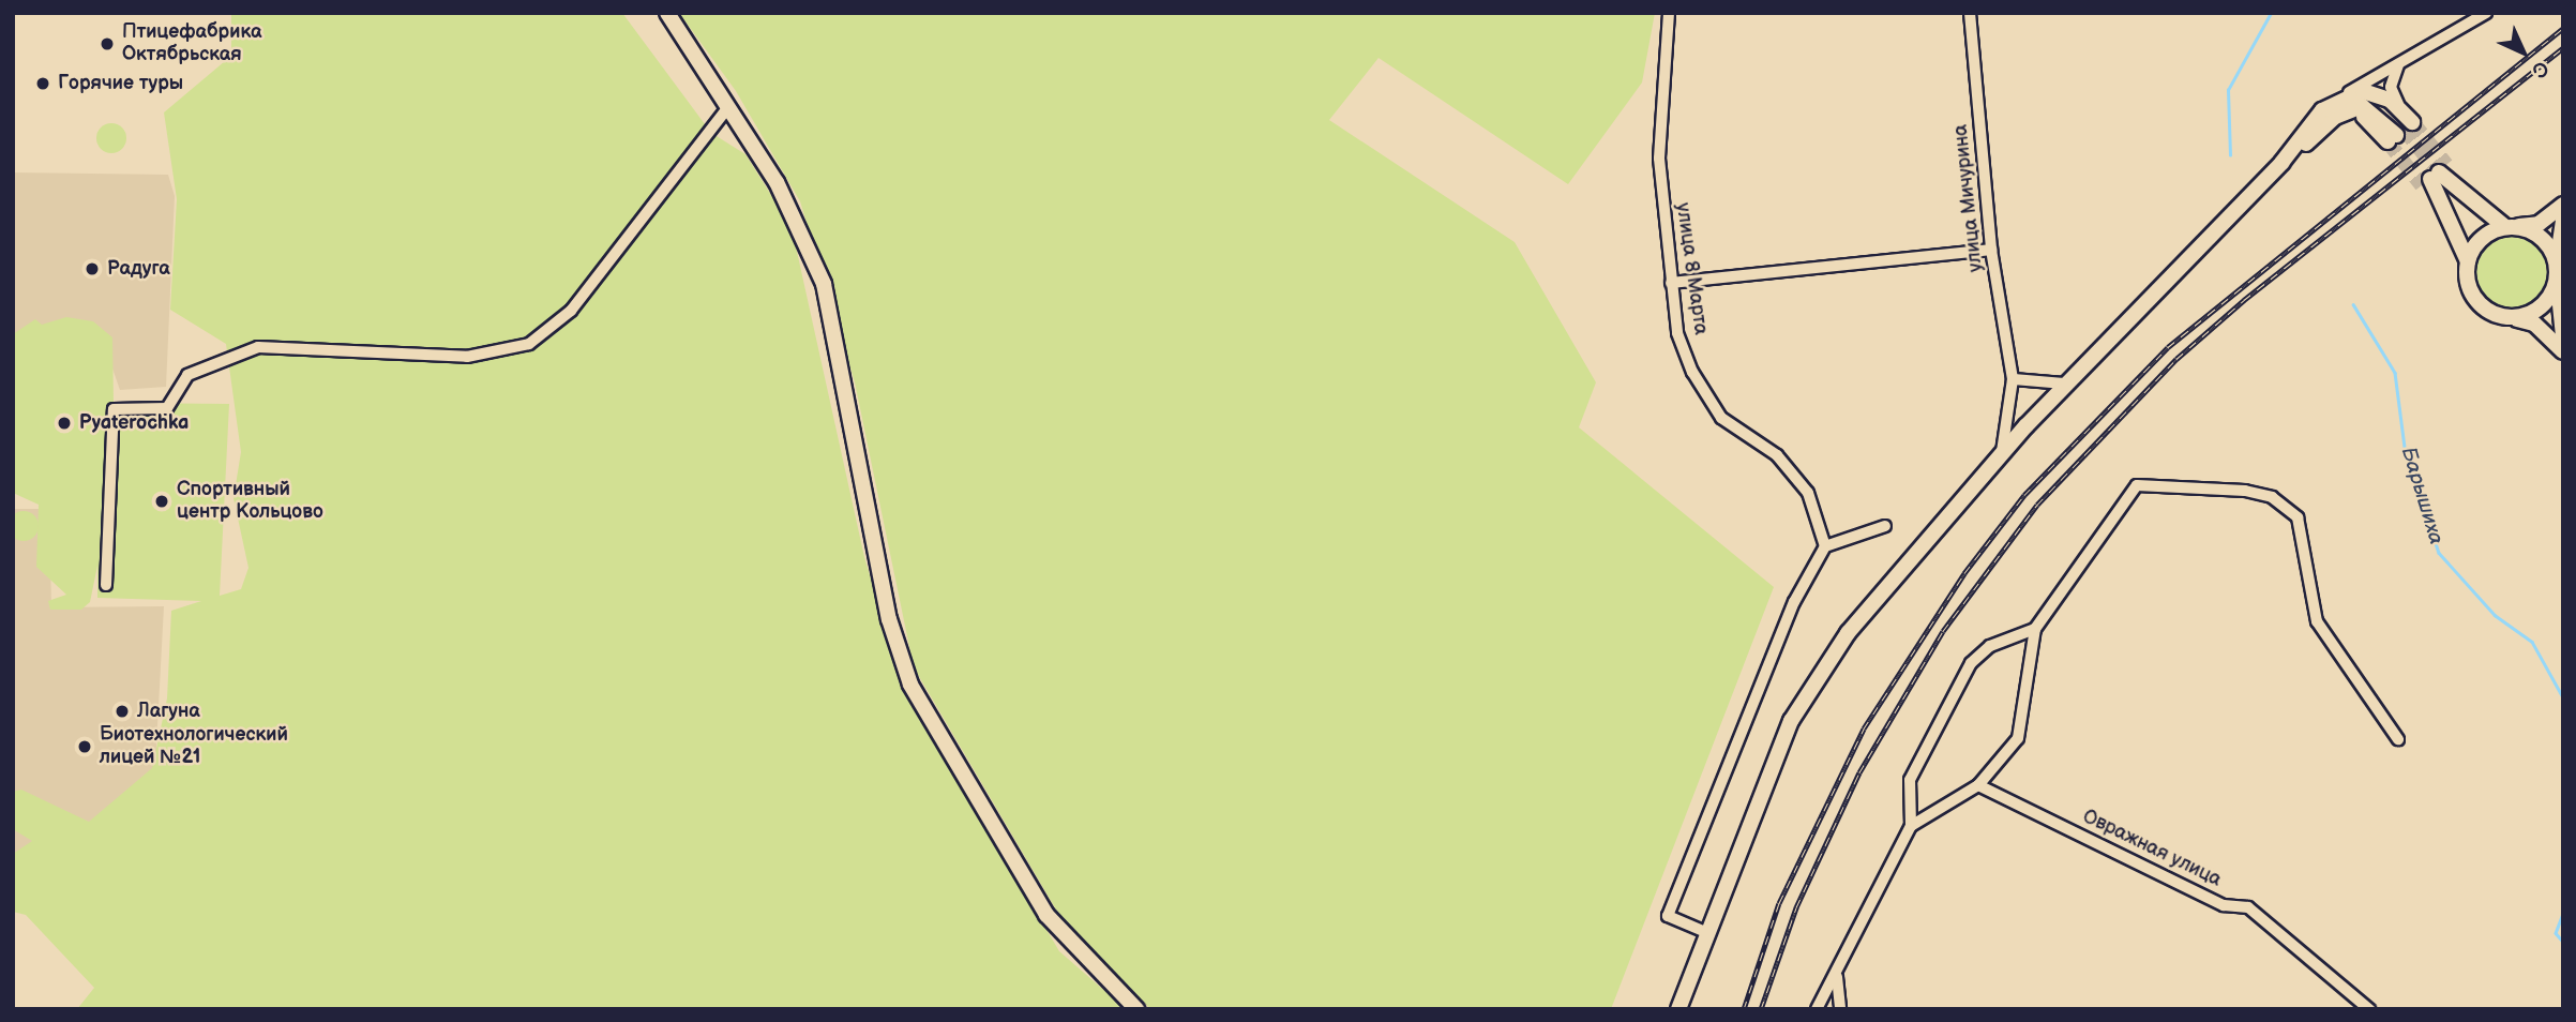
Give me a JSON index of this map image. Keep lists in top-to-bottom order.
{
  "streets": {
    "street": ["улица Мичурина", "улица 8 Марта", "Овражная улица"]
  },
  "water": ["Барышиха"],
  "places": [
    "Птицефабрика Октябрьская",
    "Горячие туры",
    "Радуга",
    "Pyaterochka",
    "Спортивный центр Кольцово",
    "Лагуна",
    "Биотехнологический лицей №21"
  ],
  "north": "bottom right"
}
